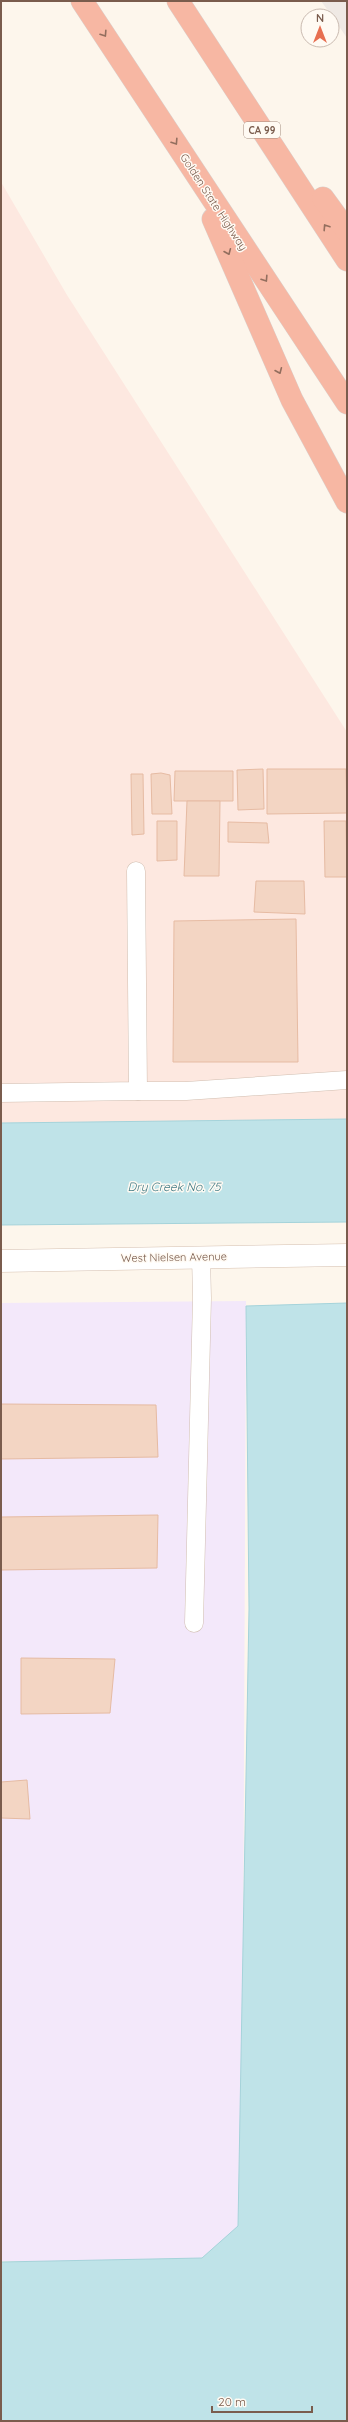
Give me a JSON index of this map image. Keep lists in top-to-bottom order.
{
  "streets": {
    "highway": ["CA 99", "Golden State Highway"],
    "street": ["West Nielsen Avenue"]
  },
  "water": ["Dry Creek No. 75"],
  "scale_bar": "20 m",
  "north": "top"
}
